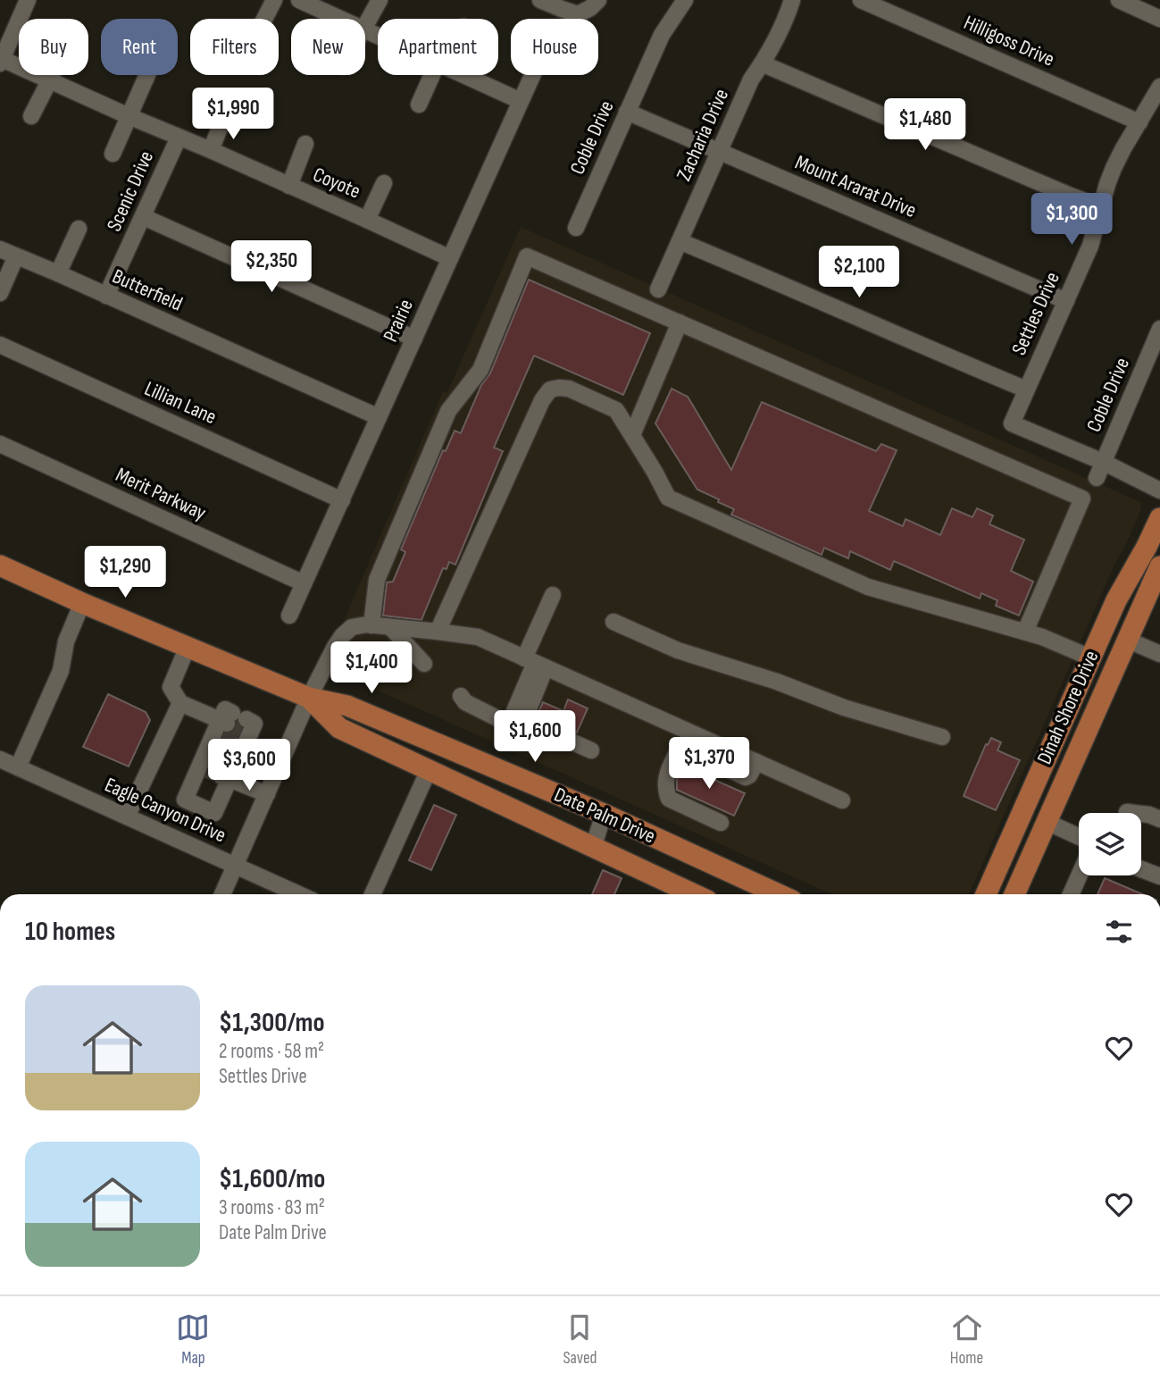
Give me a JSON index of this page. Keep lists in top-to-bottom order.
{
  "streets": {
    "main road": ["Dinah Shore Drive", "Date Palm Drive"],
    "street": [
      "Hilligoss Drive",
      "Zacharia Drive",
      "Coble Drive",
      "Coyote",
      "Mount Ararat Drive",
      "Scenic Drive",
      "Butterfield",
      "Settles Drive",
      "Prairie",
      "Lillian Lane",
      "Merit Parkway",
      "Eagle Canyon Drive"
    ]
  },
  "crossings": [
    ["Hilligoss Drive", "Settles Drive"],
    ["Zacharia Drive", "Mount Ararat Drive"],
    ["Coble Drive", "Mount Ararat Drive"],
    ["Coble Drive", "Settles Drive"],
    ["Coyote", "Scenic Drive"],
    ["Coyote", "Prairie"],
    ["Mount Ararat Drive", "Settles Drive"],
    ["Scenic Drive", "Butterfield"],
    ["Butterfield", "Prairie"],
    ["Prairie", "Lillian Lane"],
    ["Prairie", "Merit Parkway"]
  ],
  "page": {
    "chip": [
      "Buy",
      "Rent",
      "Filters",
      "New",
      "Apartment",
      "House"
    ],
    "price": [
      "$1,990",
      "$1,480",
      "$1,300",
      "$2,350",
      "$2,100",
      "$1,290",
      "$1,400",
      "$1,600",
      "$1,370",
      "$3,600"
    ],
    "heading": "10 homes",
    "list": [
      {
        "name": "$1,300/mo",
        "note": "2 rooms · 58 m² · Settles Drive"
      },
      {
        "name": "$1,600/mo",
        "note": "3 rooms · 83 m² · Date Palm Drive"
      }
    ],
    "tabs": ["Map", "Saved", "Home"]
  }
}
